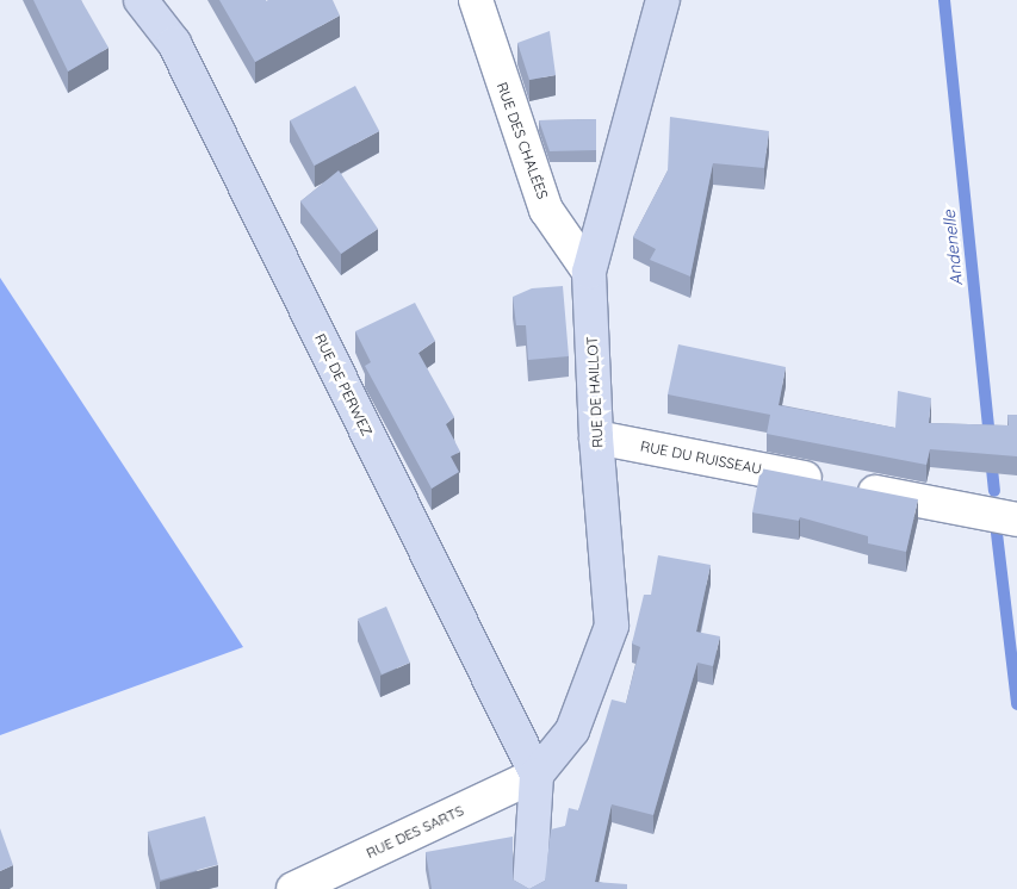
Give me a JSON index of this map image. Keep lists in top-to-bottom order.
{
  "streets": {
    "street": [
      "RUE DES CHALÉES",
      "RUE DE PERWEZ",
      "RUE DE HAILLOT",
      "RUE DU RUISSEAU",
      "RUE DES SARTS"
    ]
  },
  "crossings": [
    ["RUE DES CHALÉES", "RUE DE HAILLOT"],
    ["RUE DE PERWEZ", "RUE DE HAILLOT"],
    ["RUE DE PERWEZ", "RUE DES SARTS"],
    ["RUE DE HAILLOT", "RUE DU RUISSEAU"],
    ["RUE DE HAILLOT", "RUE DES SARTS"]
  ],
  "water": ["Andenelle"]
}
